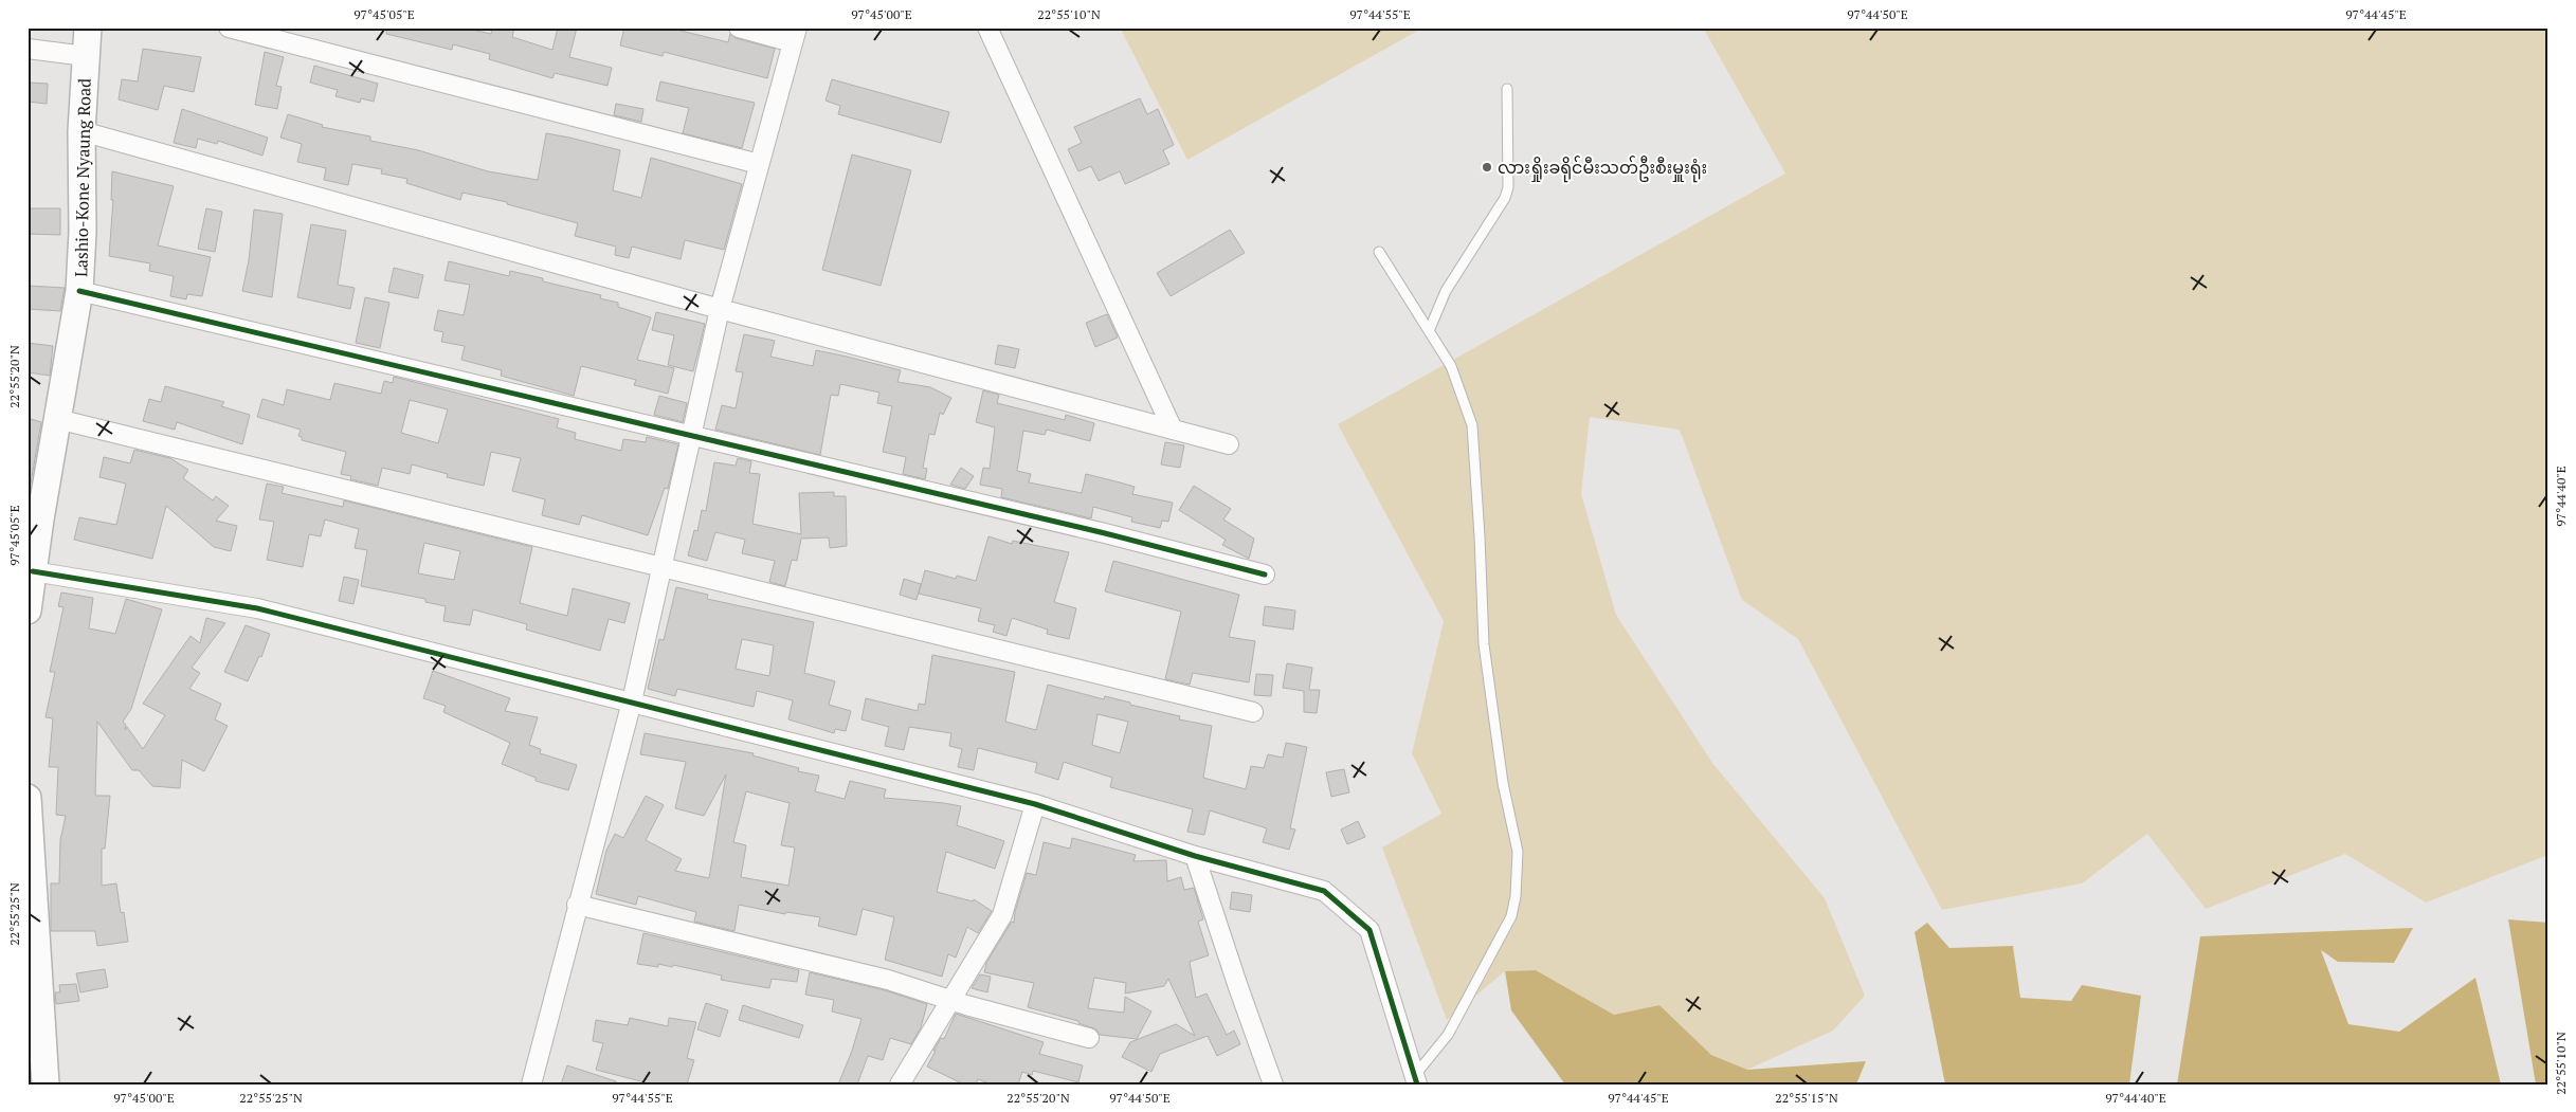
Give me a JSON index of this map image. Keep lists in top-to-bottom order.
{
  "streets": {
    "main road": ["Lashio-Kone Nyaung Road"]
  },
  "places": ["လားရှိုးခရိုင်မီးသတ်ဦးစီးမှူးရုံး"],
  "coordinates": [
    "97°45'05\"E",
    "97°45'00\"E",
    "22°55'10\"N",
    "97°44'55\"E",
    "97°44'50\"E",
    "97°44'45\"E",
    "22°55'20\"N",
    "97°44'40\"E",
    "22°55'25\"N",
    "22°55'15\"N"
  ]
}
